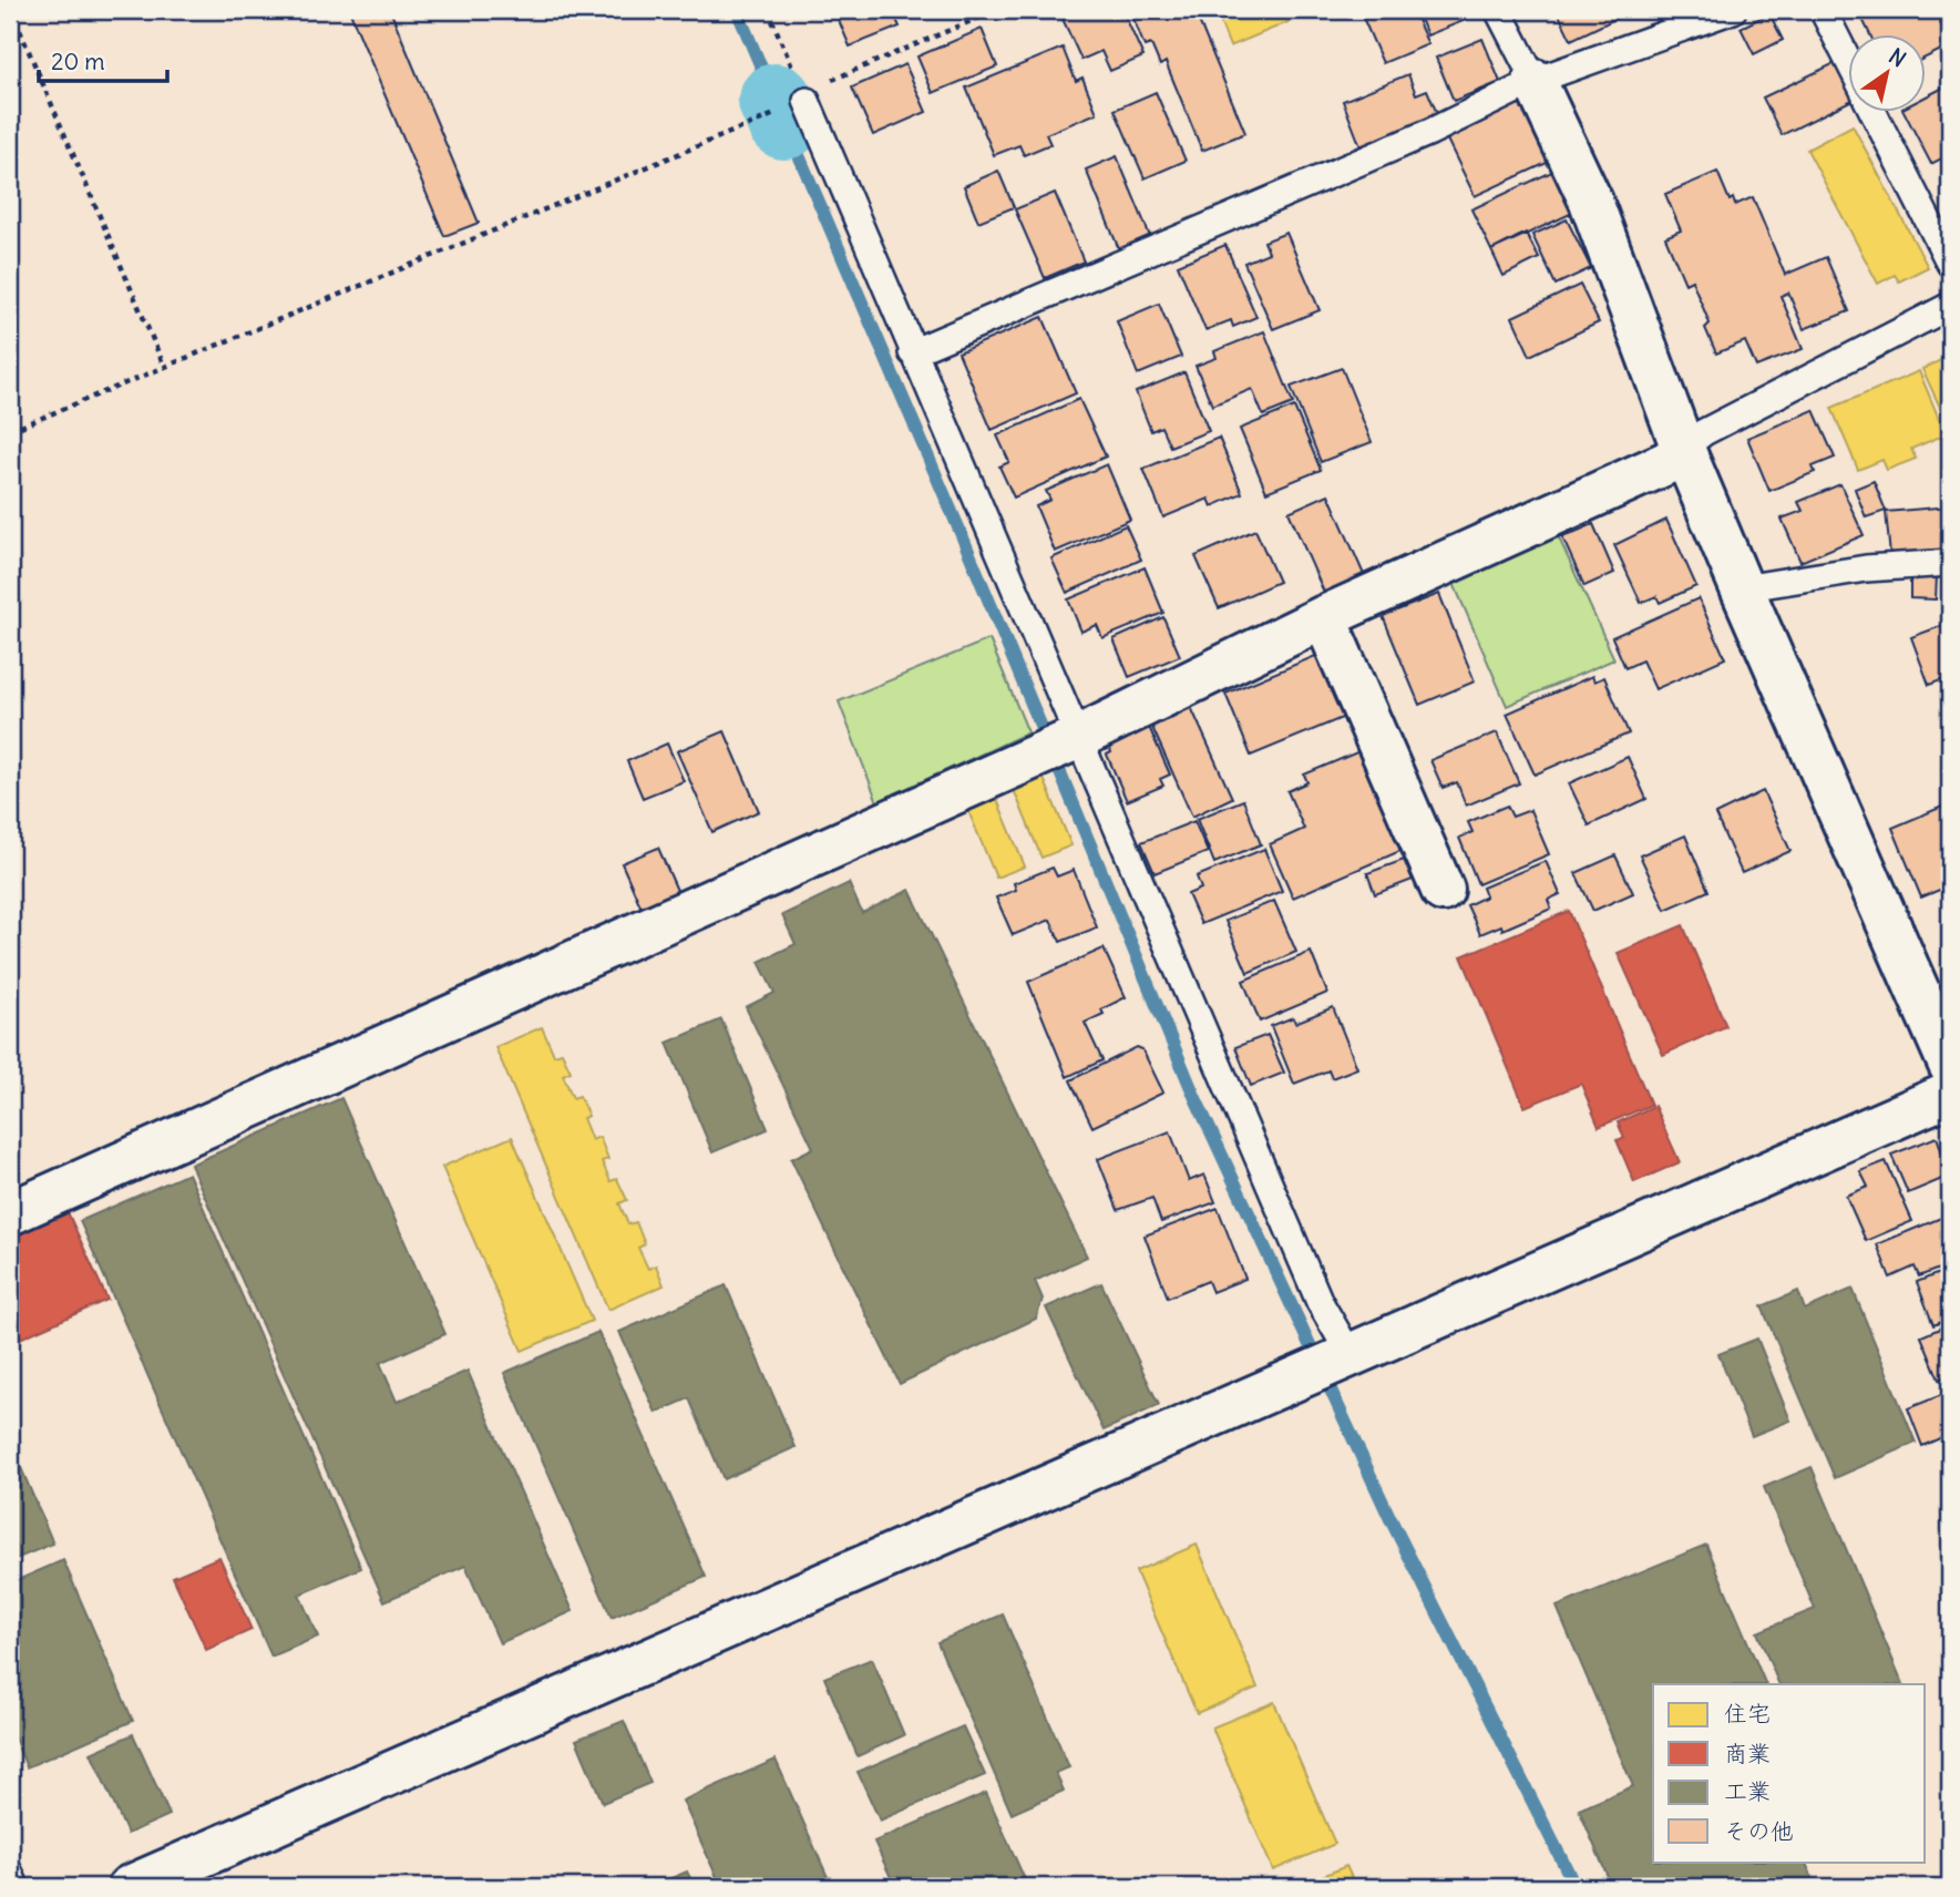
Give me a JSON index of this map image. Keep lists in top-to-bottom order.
{
  "legend": [
    "住宅",
    "商業",
    "工業",
    "その他"
  ],
  "scale_bar": "20 m",
  "north": "top right"
}
